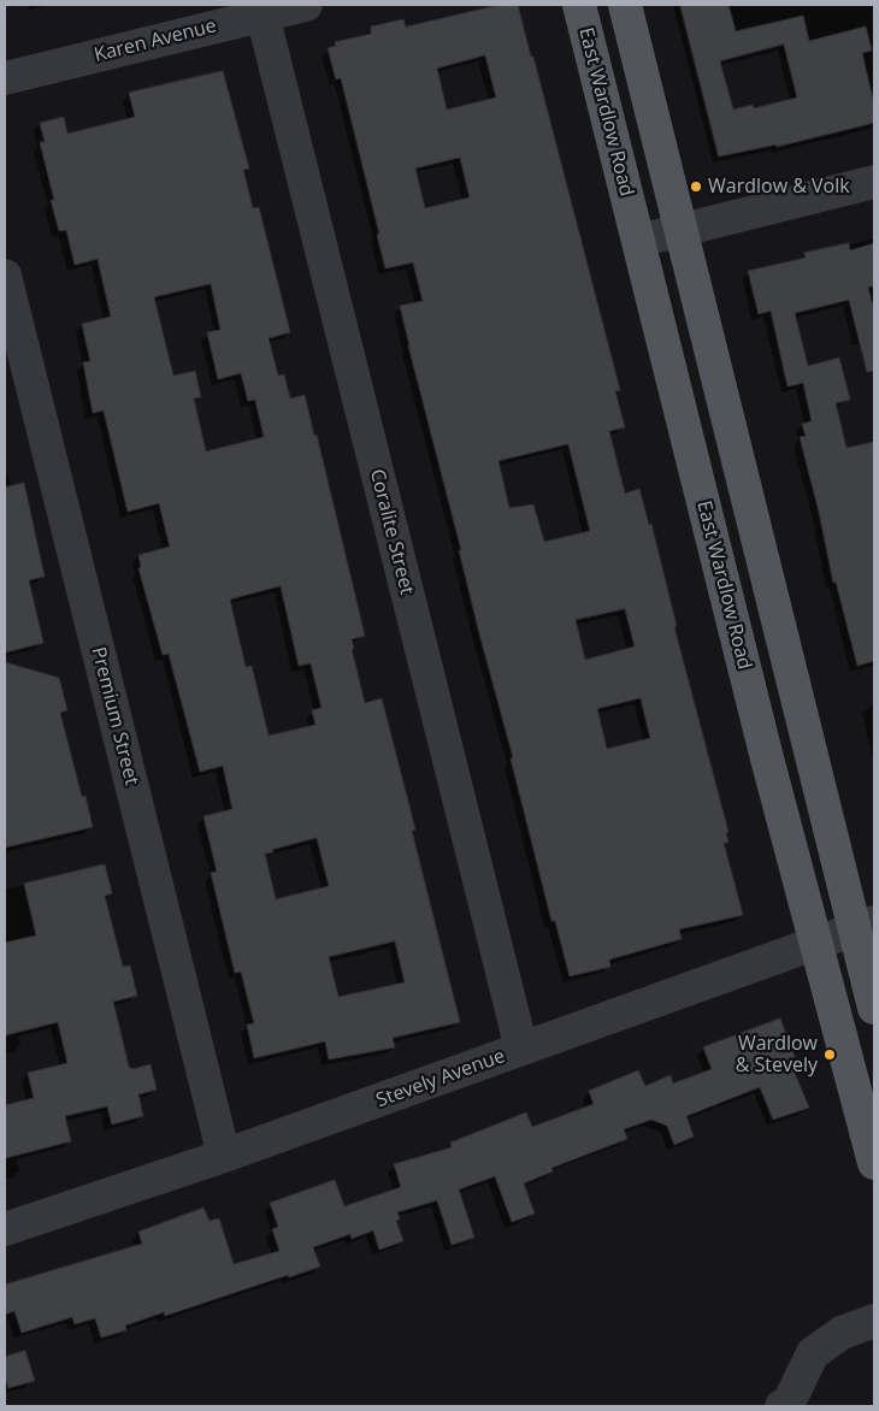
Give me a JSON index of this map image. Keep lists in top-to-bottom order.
{
  "streets": {
    "main road": ["East Wardlow Road"],
    "street": [
      "Karen Avenue",
      "Coralite Street",
      "Premium Street",
      "Stevely Avenue"
    ]
  },
  "crossings": [
    ["Karen Avenue", "Coralite Street"],
    ["East Wardlow Road", "Stevely Avenue"],
    ["Coralite Street", "Stevely Avenue"],
    ["Premium Street", "Stevely Avenue"]
  ],
  "places": ["Wardlow & Volk", "Wardlow & Stevely"]
}
